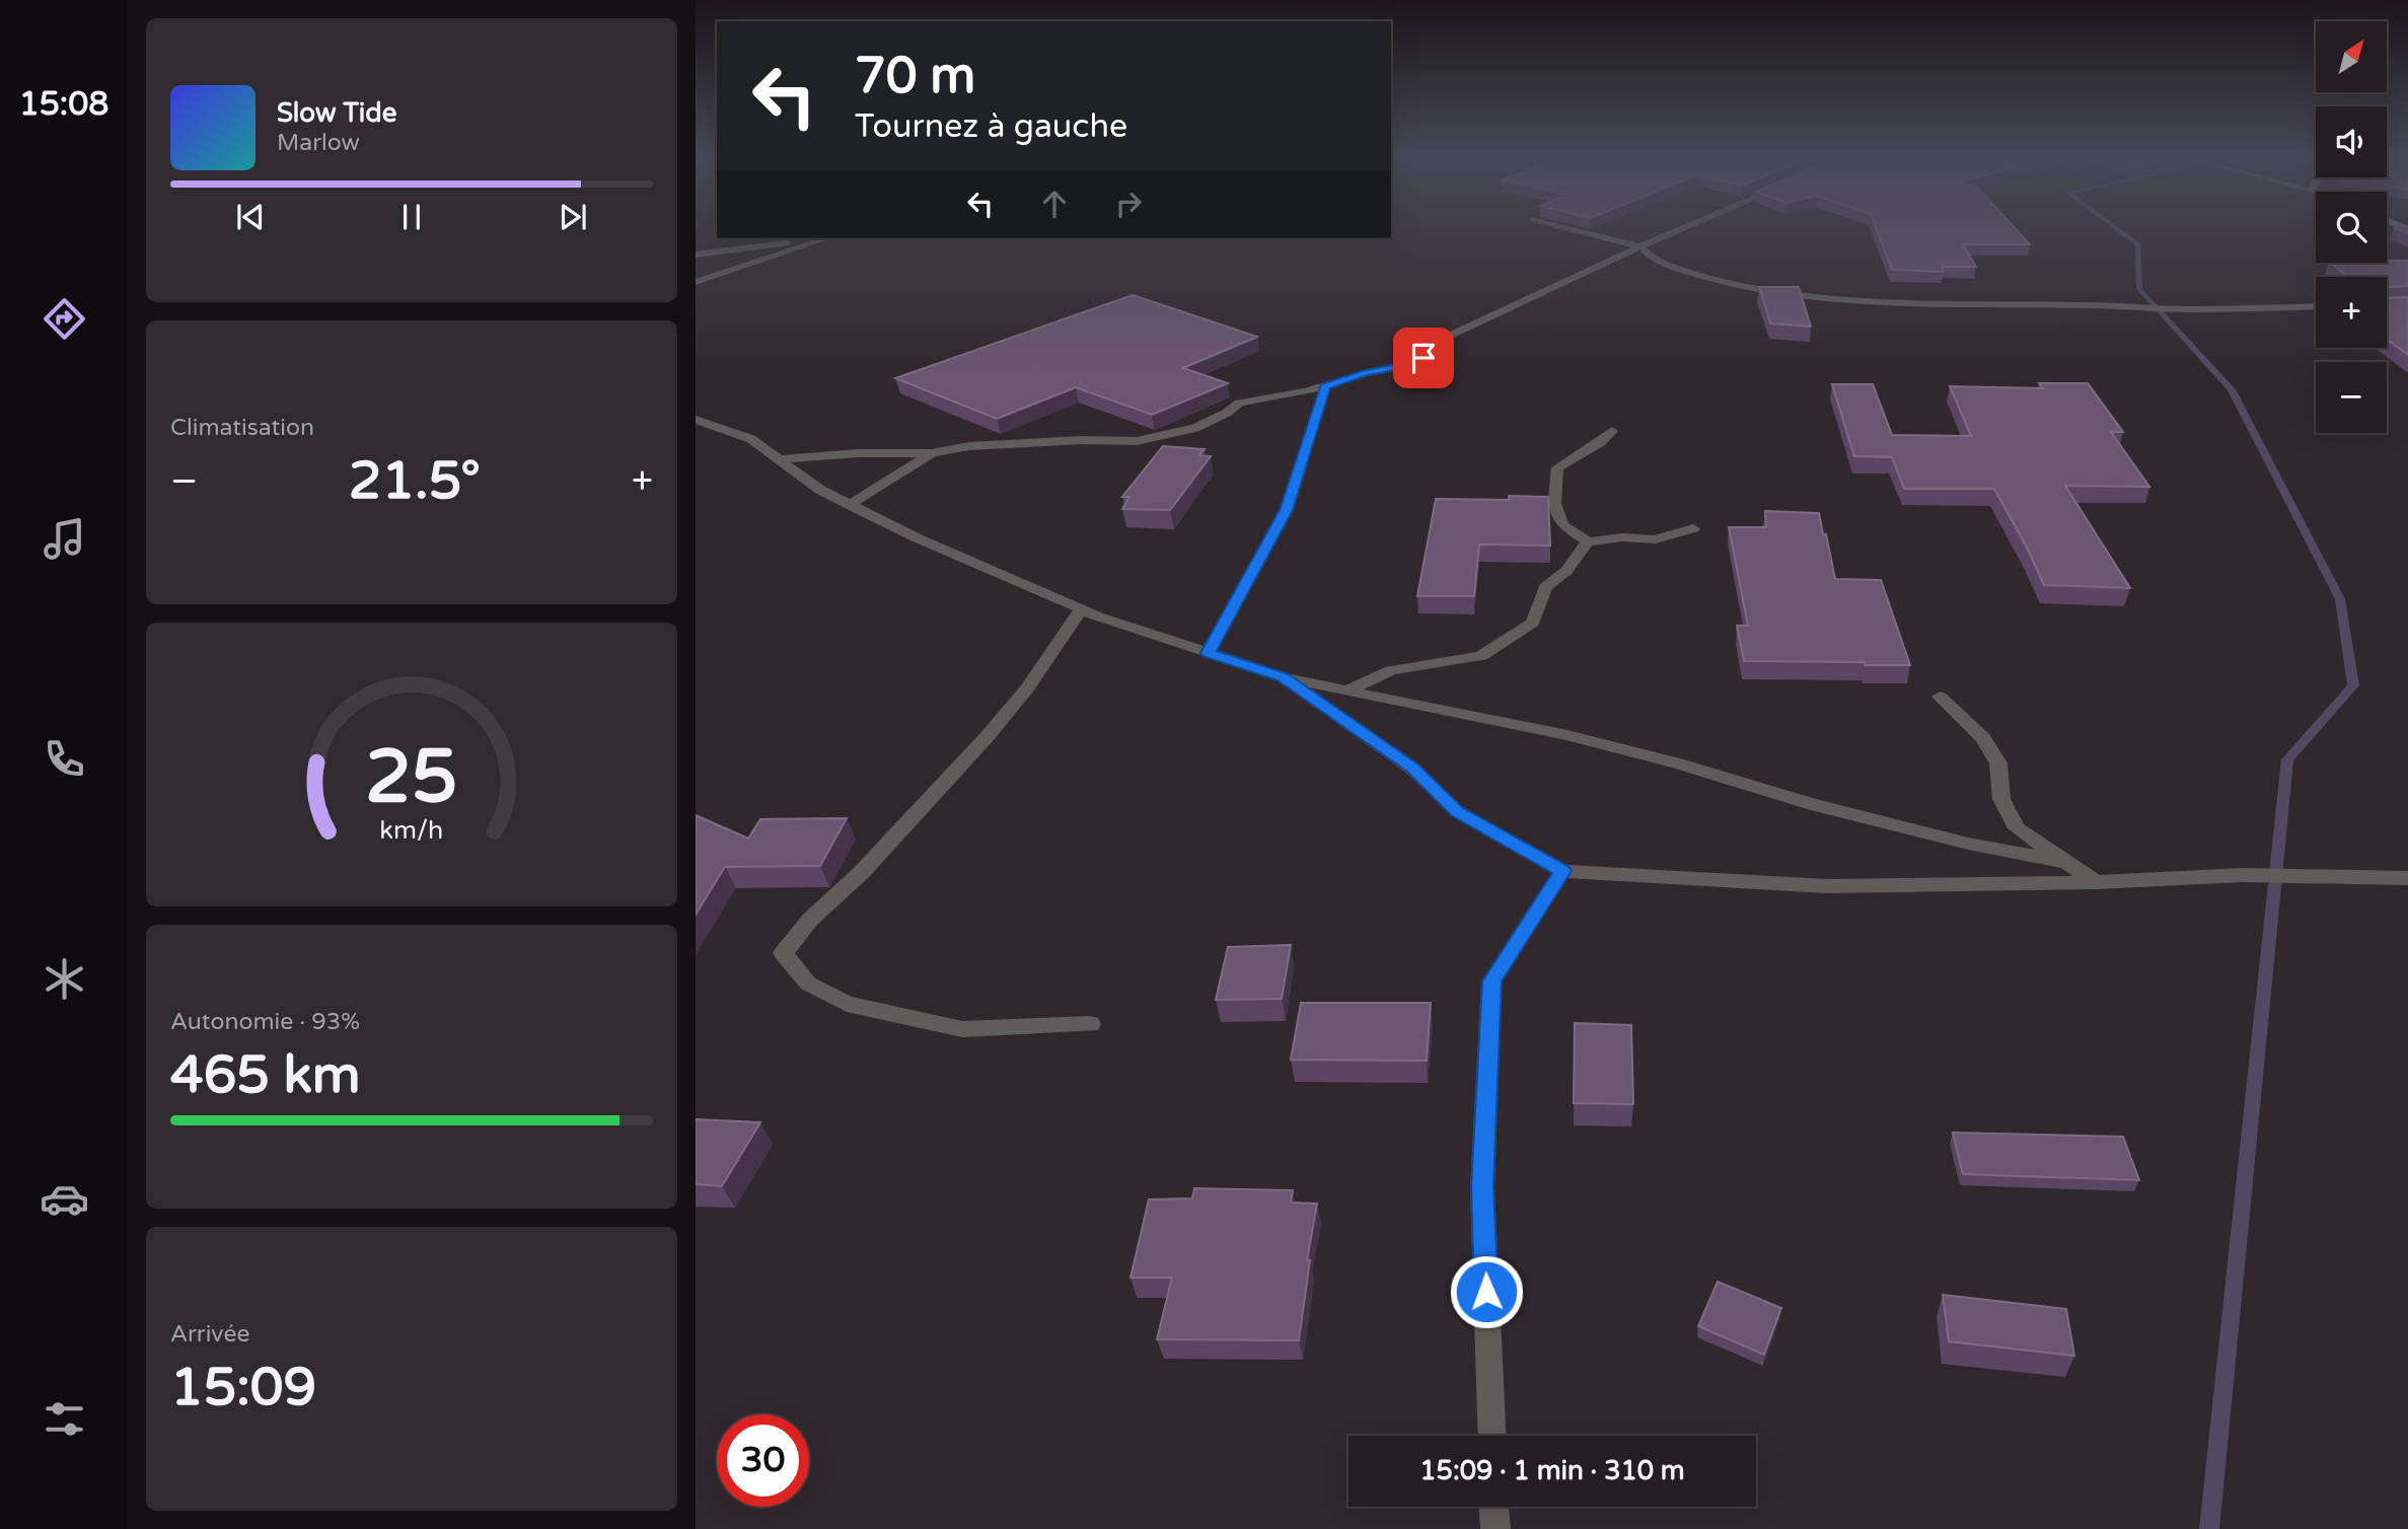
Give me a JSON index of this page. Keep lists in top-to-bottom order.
{
  "north": "top right",
  "page": {
    "tabs": "15:08",
    "map_buttons": ["+", "−"],
    "turn": ["70 m", "Tournez à gauche"],
    "song": ["Slow Tide", "Marlow"],
    "tile": [
      "Climatisation",
      ["Autonomie · 93%", "465 km"],
      ["Arrivée", "15:09"]
    ],
    "heat": ["−", "21.5°", "+"],
    "limit": "30",
    "trip": "15:09 · 1 min · 310 m",
    "gauge": ["25", "km/h"]
  }
}
